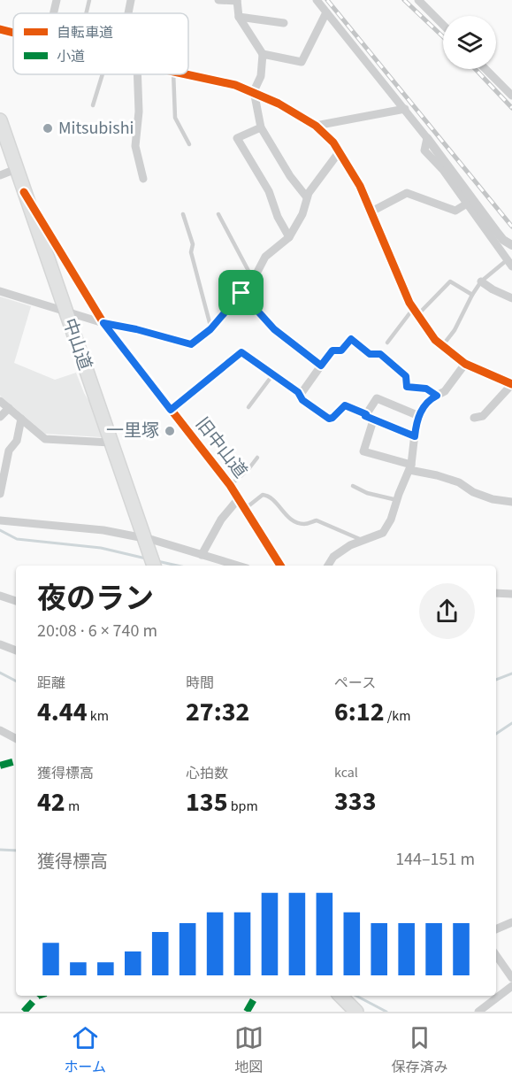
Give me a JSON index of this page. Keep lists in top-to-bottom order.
{
  "streets": {
    "highway": ["中山道"],
    "street": ["旧中山道"]
  },
  "crossings": [
    ["中山道", "旧中山道"]
  ],
  "places": ["Mitsubishi", "一里塚"],
  "legend": ["自転車道", "小道"],
  "page": {
    "heading": ["夜のラン", "20:08 · 6 × 740 m"],
    "stats": [
      ["距離", "4.44 km"],
      ["時間", "27:32"],
      ["ペース", "6:12 /km"],
      ["獲得標高", "42 m"],
      ["心拍数", "135 bpm"],
      ["kcal", "333"]
    ],
    "chart": ["獲得標高", "144–151 m"],
    "tabs": ["ホーム", "地図", "保存済み"]
  }
}
